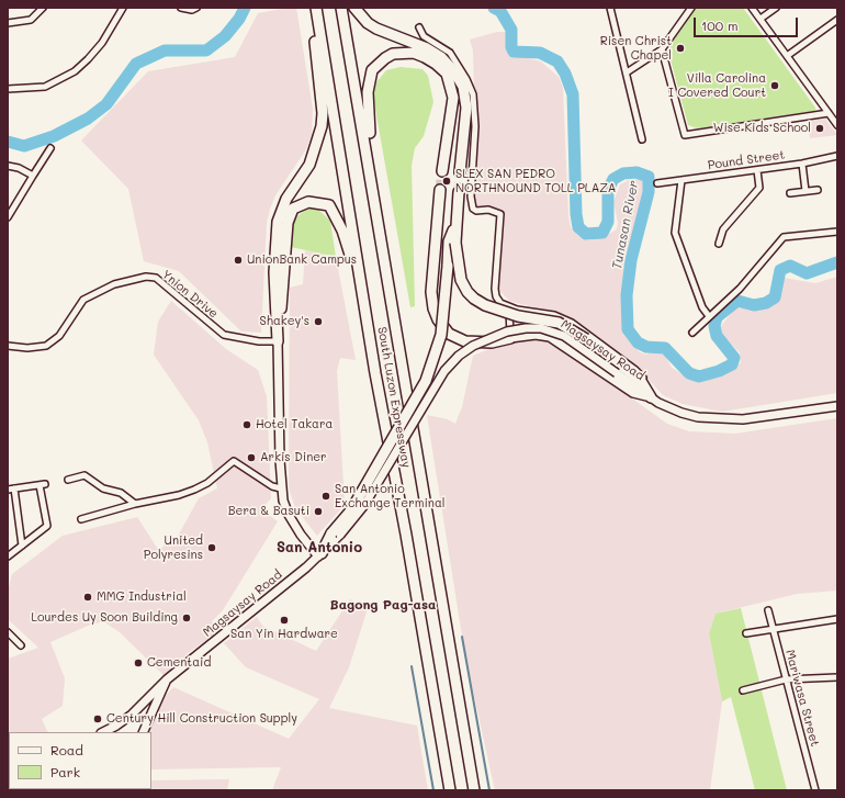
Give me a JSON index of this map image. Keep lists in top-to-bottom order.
{
  "streets": {
    "highway": ["South Luzon Expressway"],
    "main road": ["Magsaysay Road"],
    "street": ["Pound Street", "Ynion Drive", "Mariwasa Street"]
  },
  "districts": ["San Antonio", "Bagong Pag-asa"],
  "water": ["Tunasan River"],
  "places": [
    "Risen Christ Chapel",
    "Villa Carolina I Covered Court",
    "Wise Kids School",
    "SLEX SAN PEDRO NORTHNOUND TOLL PLAZA",
    "UnionBank Campus",
    "Shakey's",
    "Hotel Takara",
    "Arkis Diner",
    "San Antonio Exchange Terminal",
    "Bera & Basuti",
    "United Polyresins",
    "MMG Industrial",
    "Lourdes Uy Soon Building",
    "San Yin Hardware",
    "Cementaid",
    "Century Hill Construction Supply"
  ],
  "legend": ["Road", "Park"],
  "scale_bar": "100 m"
}
